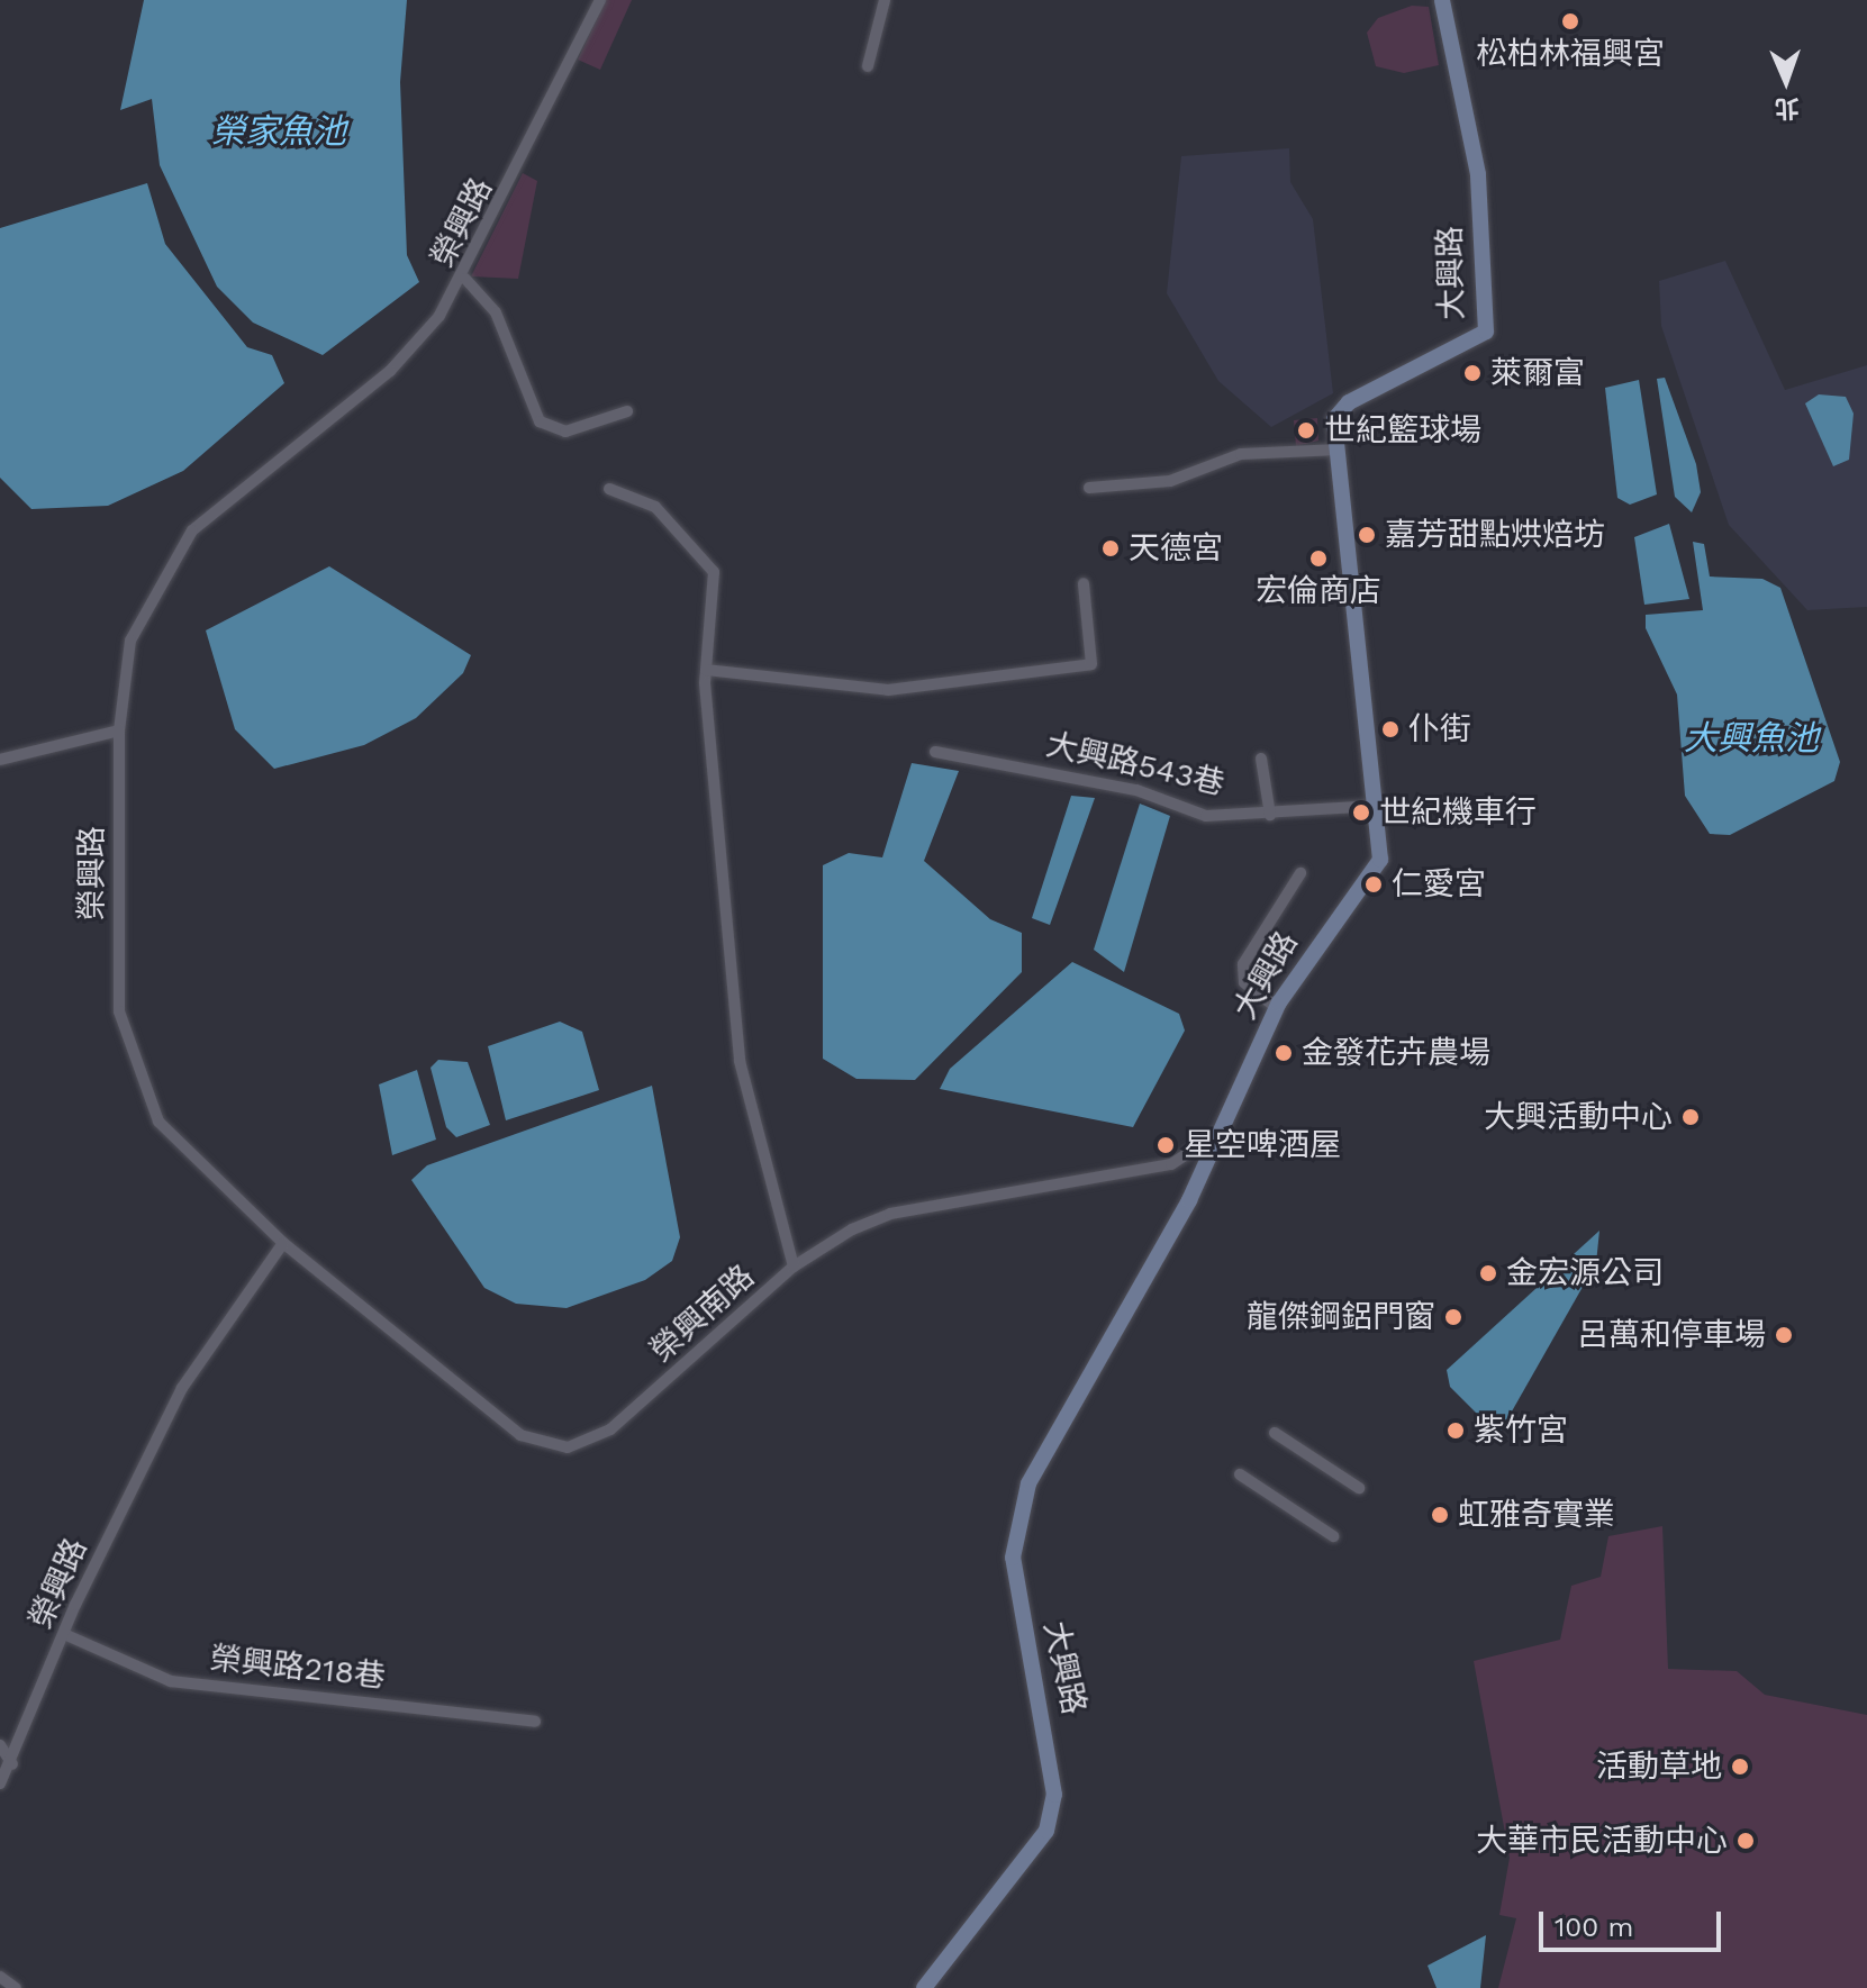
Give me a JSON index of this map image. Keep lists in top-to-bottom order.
{
  "streets": {
    "street": [
      "榮興路",
      "大興路",
      "大興路543巷",
      "榮興南路",
      "榮興路218巷"
    ]
  },
  "crossings": [
    ["榮興路", "榮興南路"],
    ["榮興路", "榮興路218巷"],
    ["大興路", "大興路543巷"],
    ["大興路", "榮興南路"]
  ],
  "water": ["榮家魚池", "大興魚池"],
  "places": [
    "松柏林福興宮",
    "萊爾富",
    "世紀籃球場",
    "嘉芳甜點烘焙坊",
    "天德宮",
    "宏倫商店",
    "仆街",
    "世紀機車行",
    "仁愛宮",
    "金發花卉農場",
    "大興活動中心",
    "星空啤酒屋",
    "金宏源公司",
    "龍傑鋼鋁門窗",
    "呂萬和停車場",
    "紫竹宮",
    "虹雅奇實業",
    "活動草地",
    "大華市民活動中心"
  ],
  "scale_bar": "100 m",
  "north": "bottom"
}
